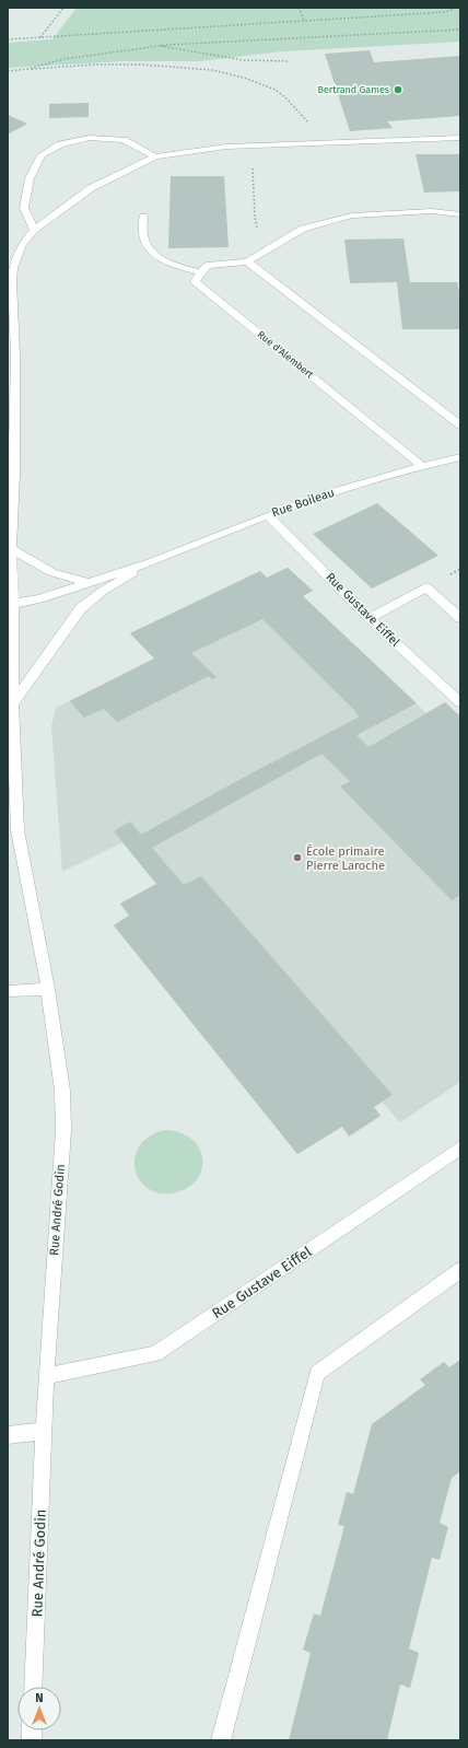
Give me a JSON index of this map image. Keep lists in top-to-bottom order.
{
  "streets": {
    "street": [
      "Rue d'Alembert",
      "Rue Boileau",
      "Rue Gustave Eiffel",
      "Rue André Godin"
    ]
  },
  "crossings": [
    ["Rue d'Alembert", "Rue Boileau"],
    ["Rue Boileau", "Rue Gustave Eiffel"],
    ["Rue Boileau", "Rue André Godin"],
    ["Rue Gustave Eiffel", "Rue André Godin"]
  ],
  "places": ["Bertrand Games", "École primaire Pierre Laroche"],
  "north": "top"
}
